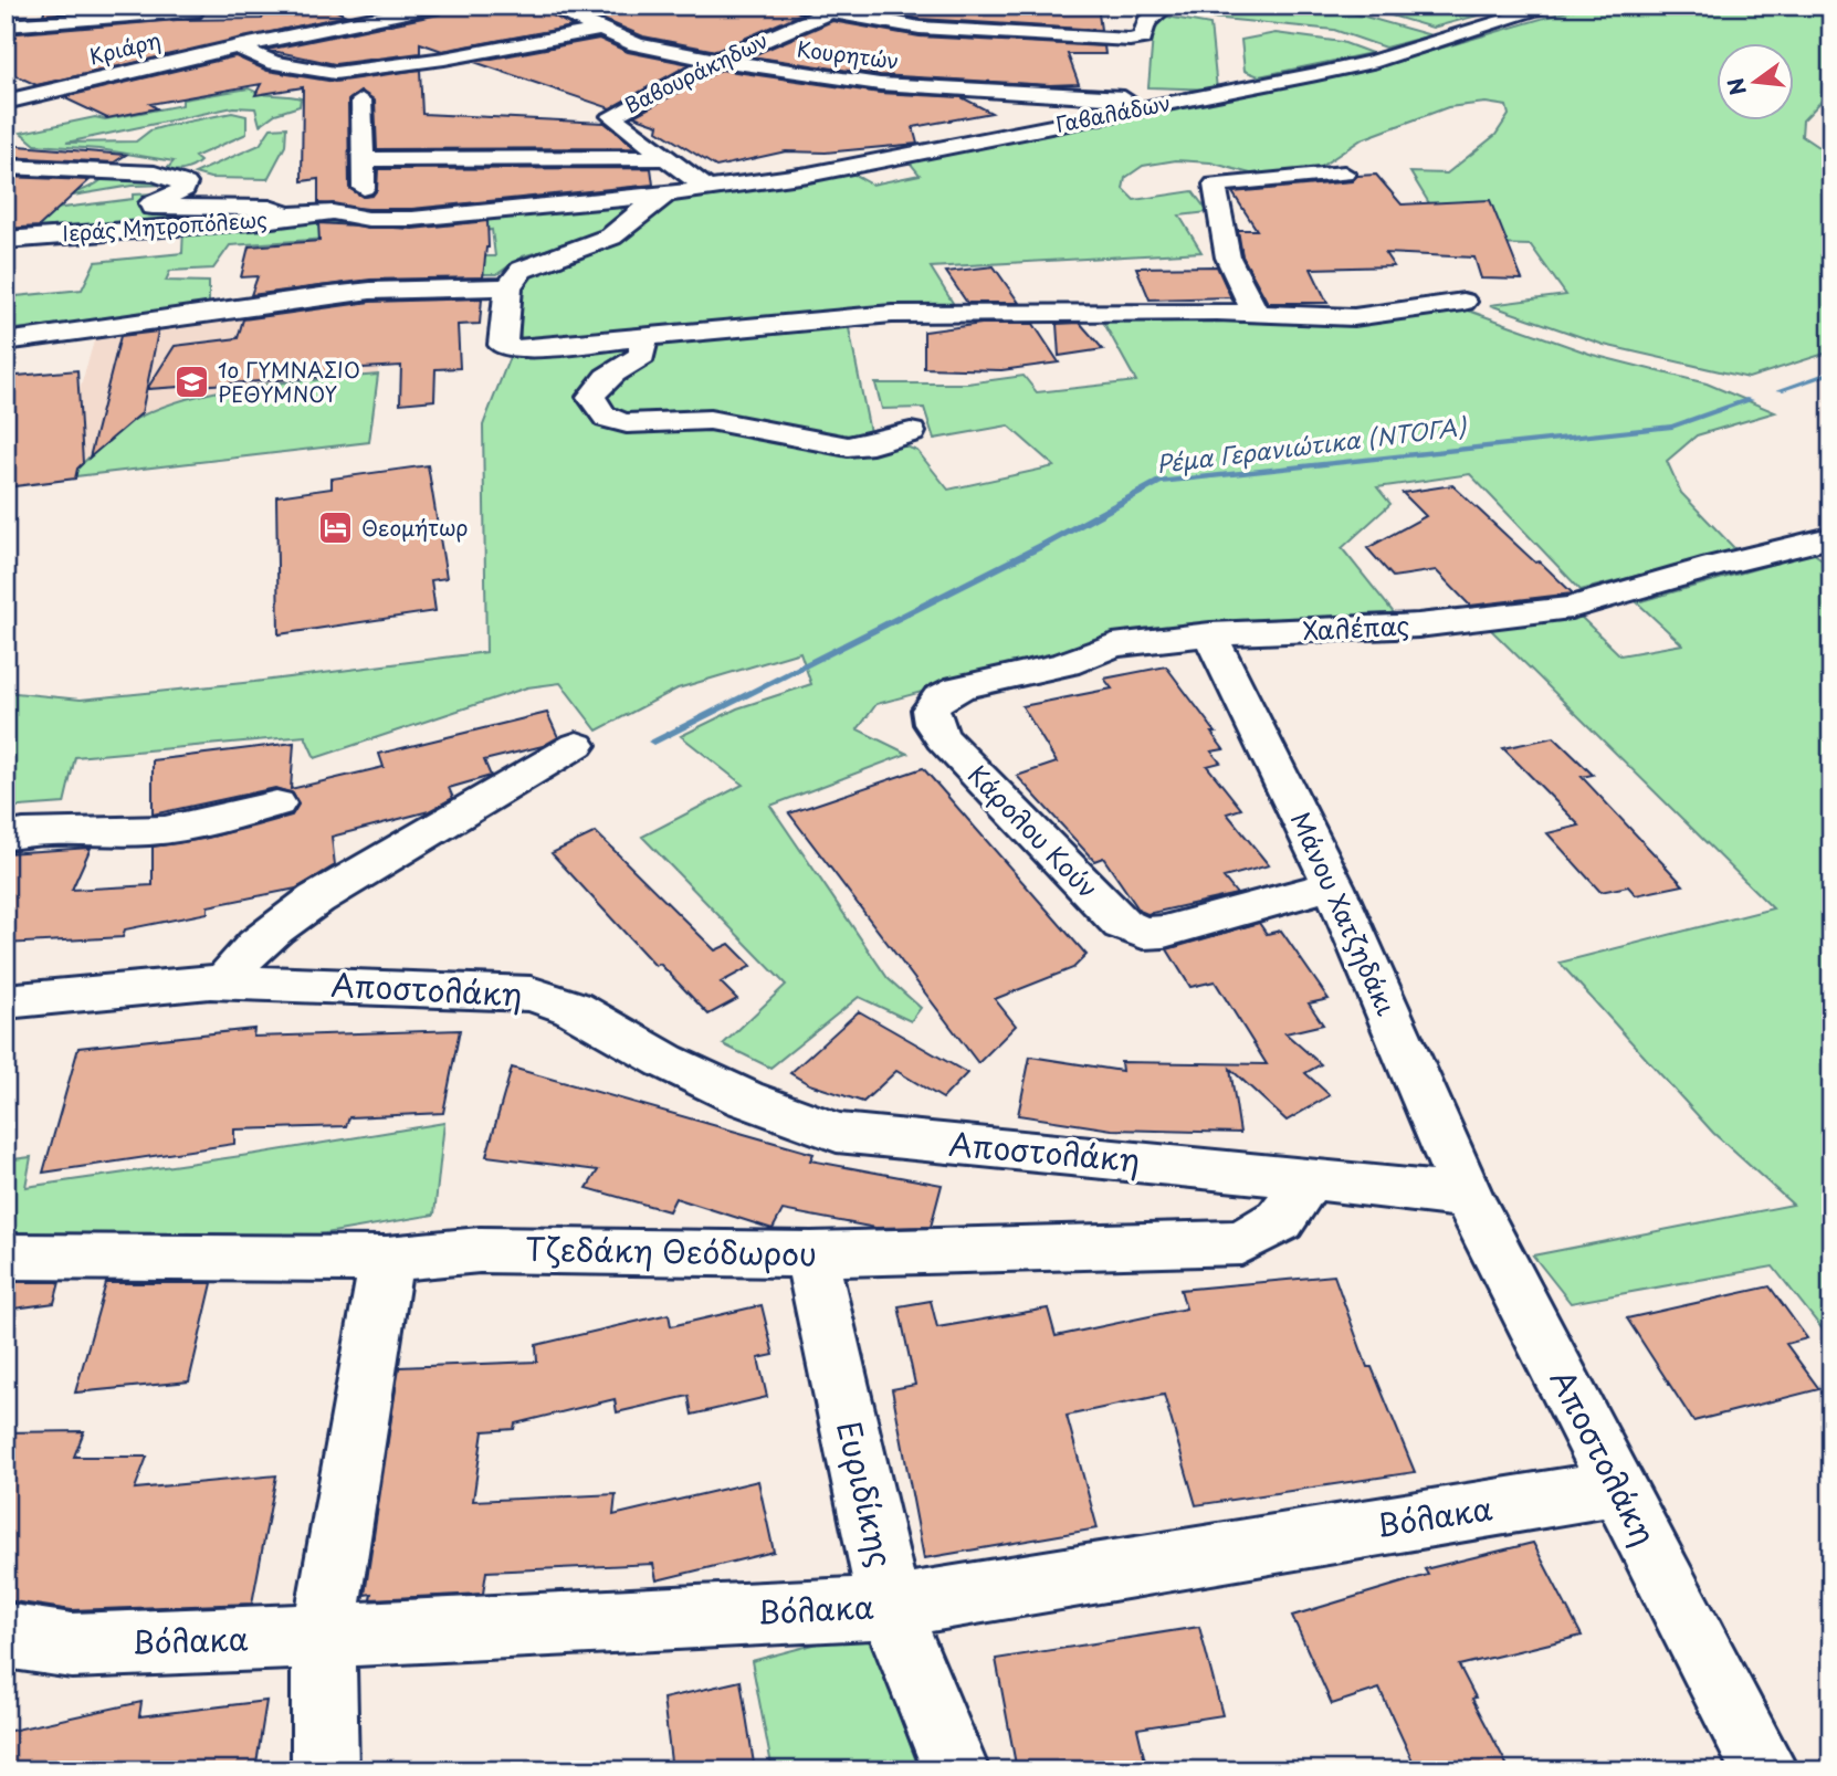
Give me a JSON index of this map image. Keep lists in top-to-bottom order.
{
  "streets": {
    "street": [
      "Κριάρη",
      "Κουρητών",
      "Βαβουράκηδων",
      "Γαβαλάδων",
      "Ιεράς Μητροπόλεως",
      "Χαλέπας",
      "Κάρολου Κούν",
      "Μάνου Χατζηδάκι",
      "Αποστολάκη",
      "Τζεδάκη Θεόδωρου",
      "Ευριδίκης",
      "Βόλακα"
    ]
  },
  "crossings": [
    ["Κουρητών", "Βαβουράκηδων"],
    ["Κουρητών", "Γαβαλάδων"],
    ["Βαβουράκηδων", "Γαβαλάδων"],
    ["Γαβαλάδων", "Ιεράς Μητροπόλεως"],
    ["Χαλέπας", "Κάρολου Κούν"],
    ["Χαλέπας", "Μάνου Χατζηδάκι"],
    ["Κάρολου Κούν", "Μάνου Χατζηδάκι"],
    ["Μάνου Χατζηδάκι", "Αποστολάκη"],
    ["Αποστολάκη", "Τζεδάκη Θεόδωρου"],
    ["Αποστολάκη", "Βόλακα"],
    ["Τζεδάκη Θεόδωρου", "Ευριδίκης"],
    ["Ευριδίκης", "Βόλακα"]
  ],
  "water": ["Ρέμα Γερανιώτικα (ΝΤΟΓΑ)"],
  "places": {
    "school or university": ["1ο ΓΥΜΝΑΣΙΟ ΡΕΘΥΜΝΟΥ"],
    "hotel": ["Θεομήτωρ"]
  },
  "north": "left"
}
